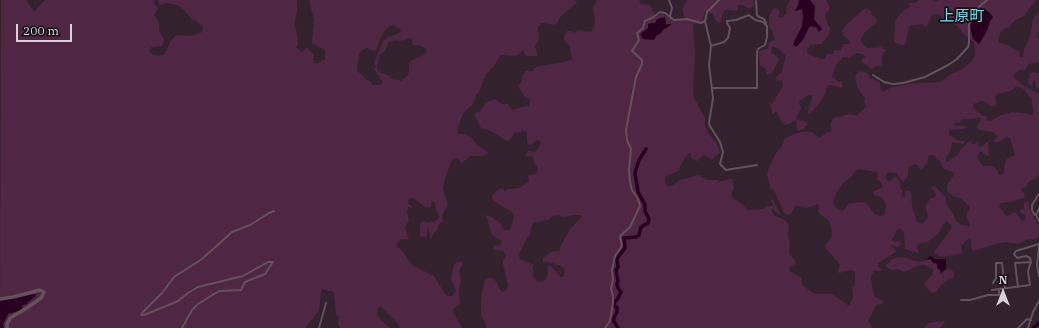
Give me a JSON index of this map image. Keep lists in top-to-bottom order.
{
  "districts": ["上原町"],
  "scale_bar": "200 m",
  "north": "top"
}
